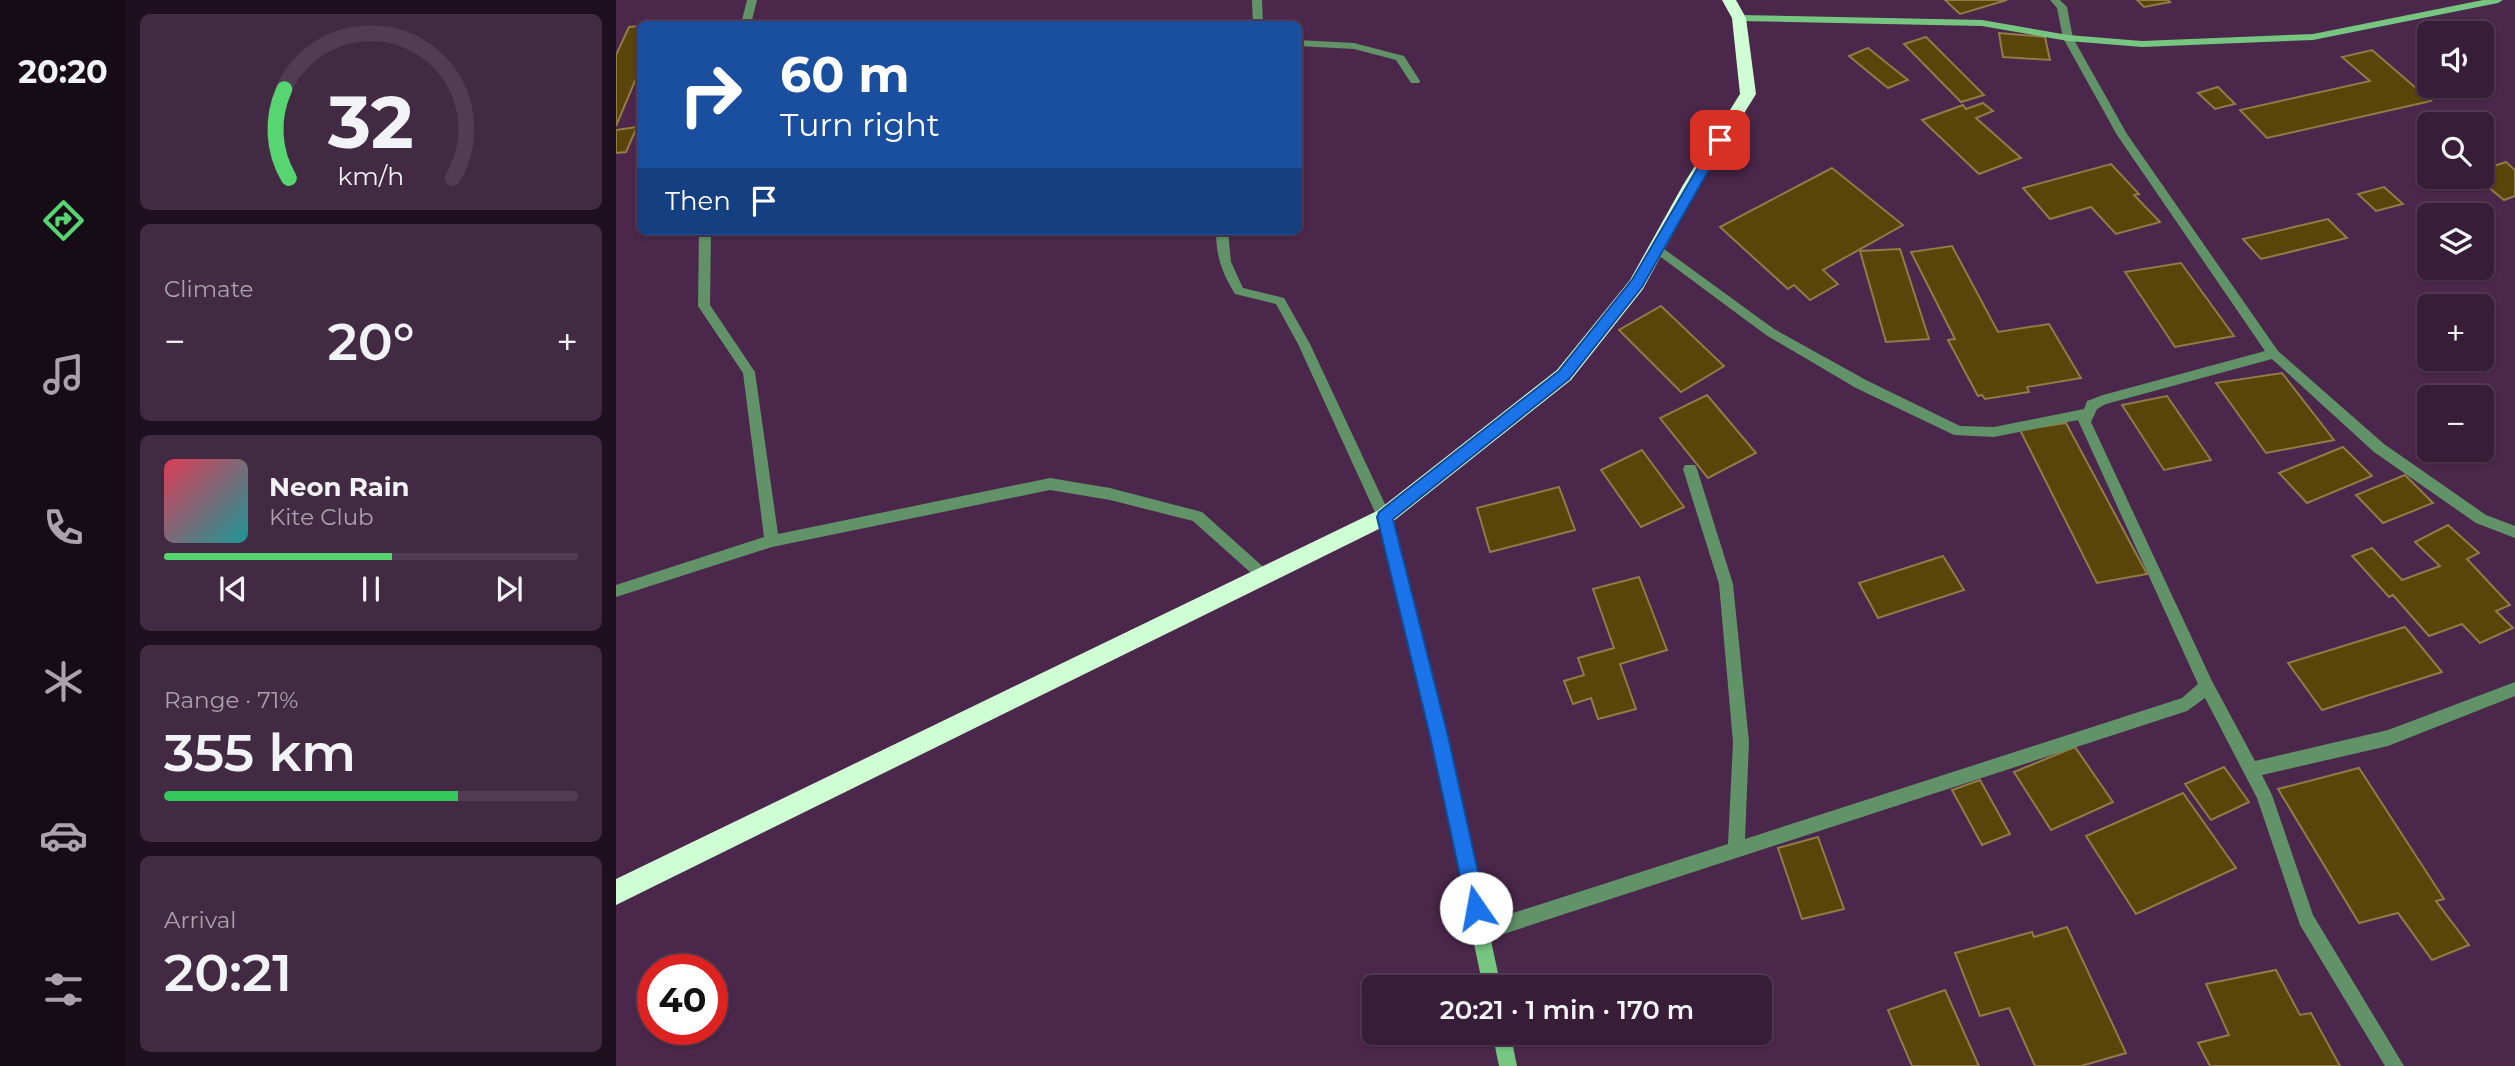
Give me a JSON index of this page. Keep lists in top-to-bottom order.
{
  "page": {
    "tabs": "20:20",
    "map_buttons": ["+", "−"],
    "turn": ["60 m", "Turn right"],
    "then": "Then",
    "tile": [
      "Climate",
      ["Range · 71%", "355 km"],
      ["Arrival", "20:21"]
    ],
    "heat": ["−", "20°", "+"],
    "song": ["Neon Rain", "Kite Club"],
    "limit": "40",
    "trip": "20:21 · 1 min · 170 m",
    "gauge": ["32", "km/h"]
  }
}
